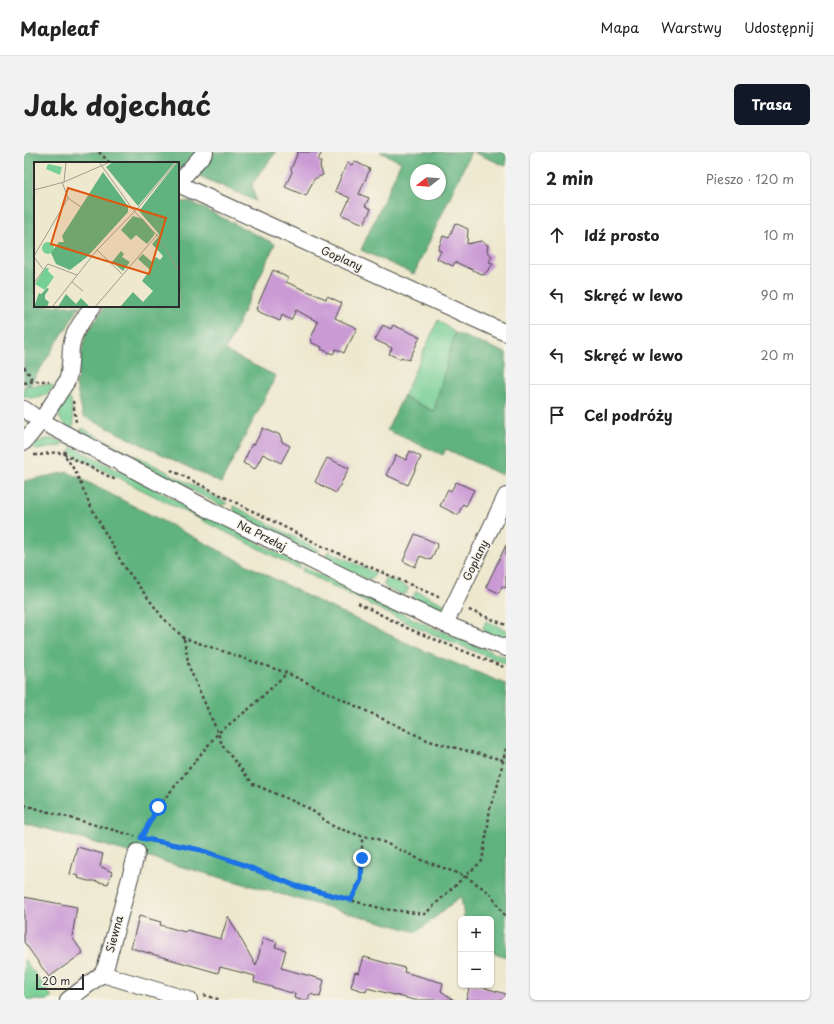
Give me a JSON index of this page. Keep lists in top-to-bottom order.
{
  "streets": {
    "street": ["Goplany", "Na Przełaj", "Siewna"]
  },
  "crossings": [
    ["Goplany", "Na Przełaj"]
  ],
  "scale_bar": "20 m",
  "north": "left",
  "page": {
    "header": "Mapleaf",
    "nav": ["Mapa", "Warstwy", "Udostępnij"],
    "title": "Jak dojechać",
    "buttons": "Trasa",
    "heading": ["2 min", "Pieszo · 120 m"],
    "list": [
      ["Idź prosto", "10 m"],
      ["Skręć w lewo", "90 m"],
      ["Skręć w lewo", "20 m"],
      "Cel podróży"
    ],
    "map_buttons": ["+", "−"],
    "scale": "20 m"
  }
}
